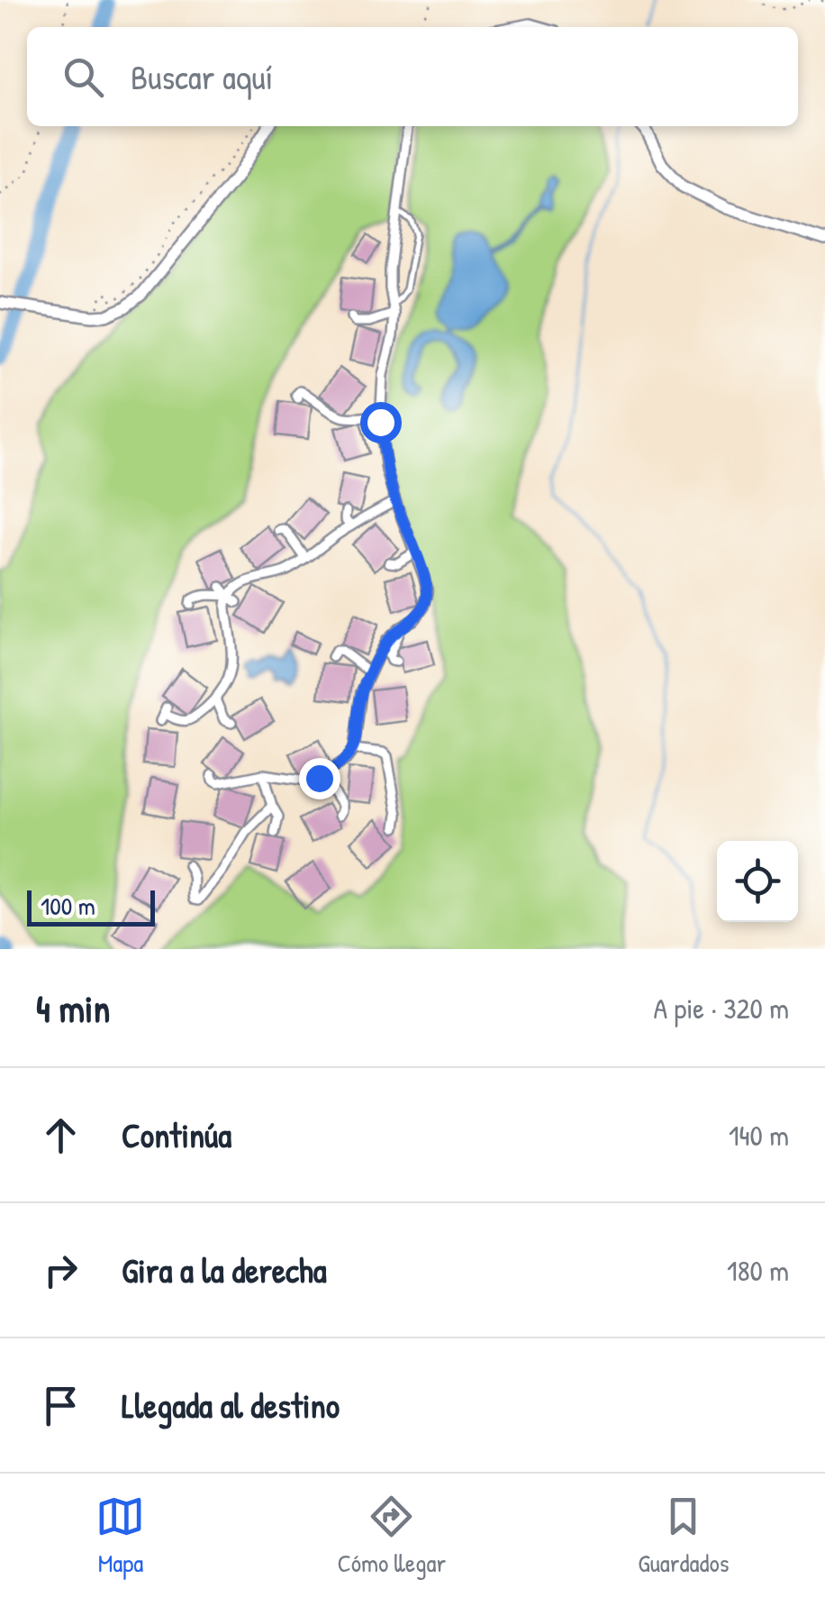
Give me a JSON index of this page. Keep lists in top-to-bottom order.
{
  "scale_bar": "100 m",
  "page": {
    "search": "Buscar aquí",
    "scale": "100 m",
    "heading": ["4 min", "A pie · 320 m"],
    "list": [
      ["Continúa", "140 m"],
      ["Gira a la derecha", "180 m"],
      "Llegada al destino"
    ],
    "nav": ["Mapa", "Cómo llegar", "Guardados"]
  }
}
